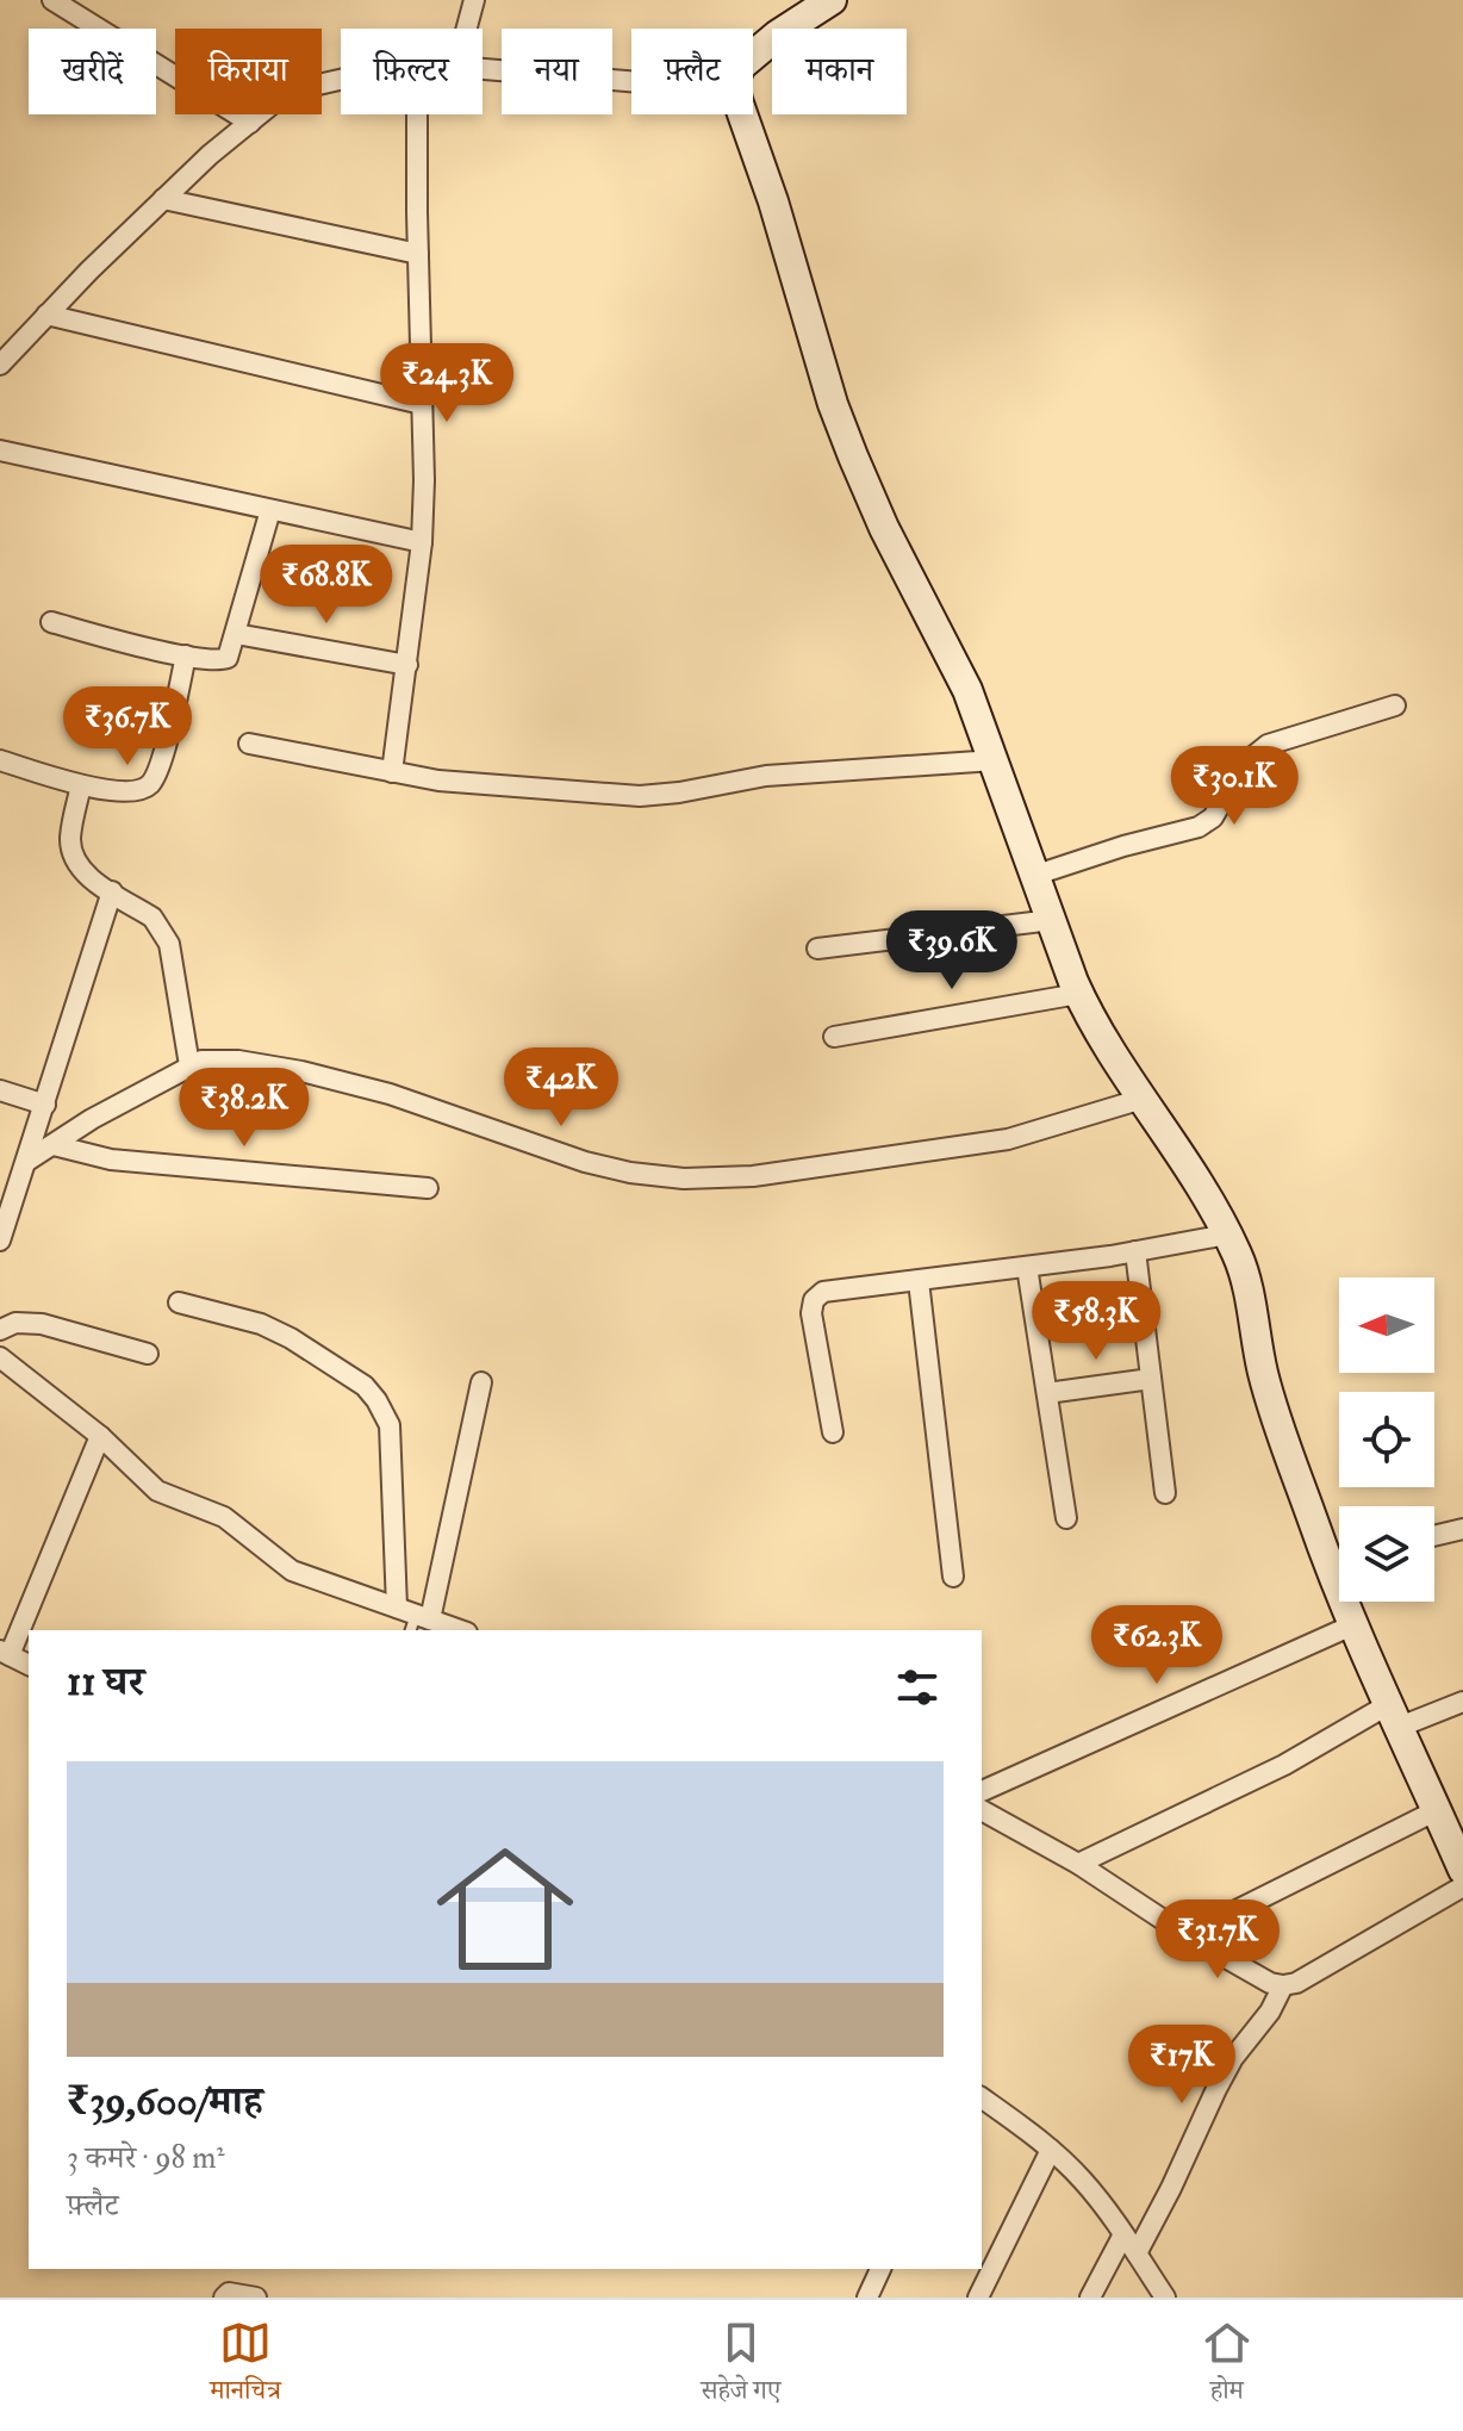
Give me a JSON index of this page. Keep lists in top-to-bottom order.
{
  "north": "left",
  "page": {
    "chip": [
      "खरीदें",
      "किराया",
      "फ़िल्टर",
      "नया",
      "फ़्लैट",
      "मकान"
    ],
    "price": [
      "₹24.3K",
      "₹68.8K",
      "₹36.7K",
      "₹30.1K",
      "₹39.6K",
      "₹42K",
      "₹38.2K",
      "₹58.3K",
      "₹62.3K",
      "₹31.7K",
      "₹17K"
    ],
    "heading": "11 घर",
    "list": [
      {
        "name": "₹39,600/माह",
        "note": "3 कमरे · 98 m² · फ़्लैट"
      }
    ],
    "tabs": ["मानचित्र", "सहेजे गए", "होम"]
  }
}
